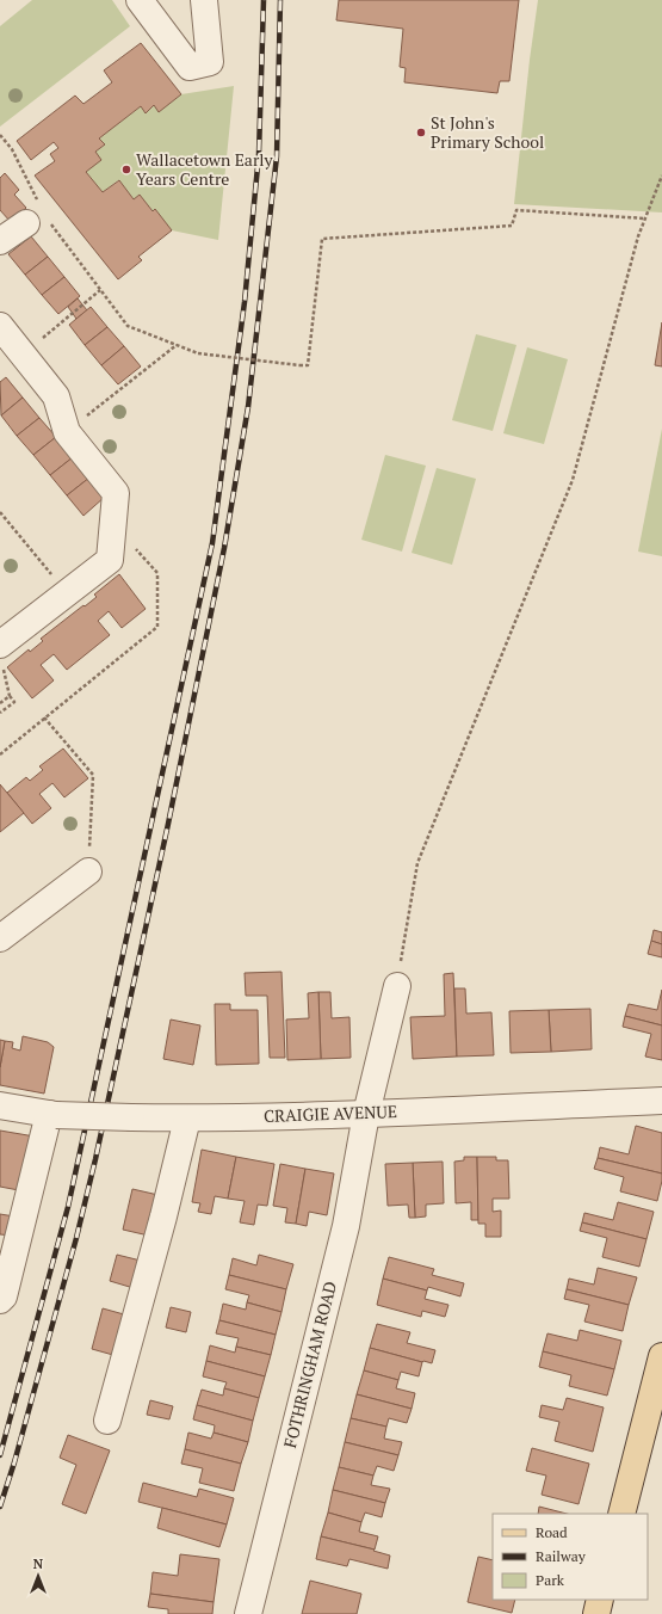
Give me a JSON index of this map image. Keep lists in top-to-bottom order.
{
  "streets": {
    "street": ["CRAIGIE AVENUE", "FOTHRINGHAM ROAD"]
  },
  "crossings": [
    ["CRAIGIE AVENUE", "FOTHRINGHAM ROAD"]
  ],
  "places": ["St John's Primary School", "Wallacetown Early Years Centre"],
  "legend": ["Road", "Railway", "Park"],
  "north": "top"
}
